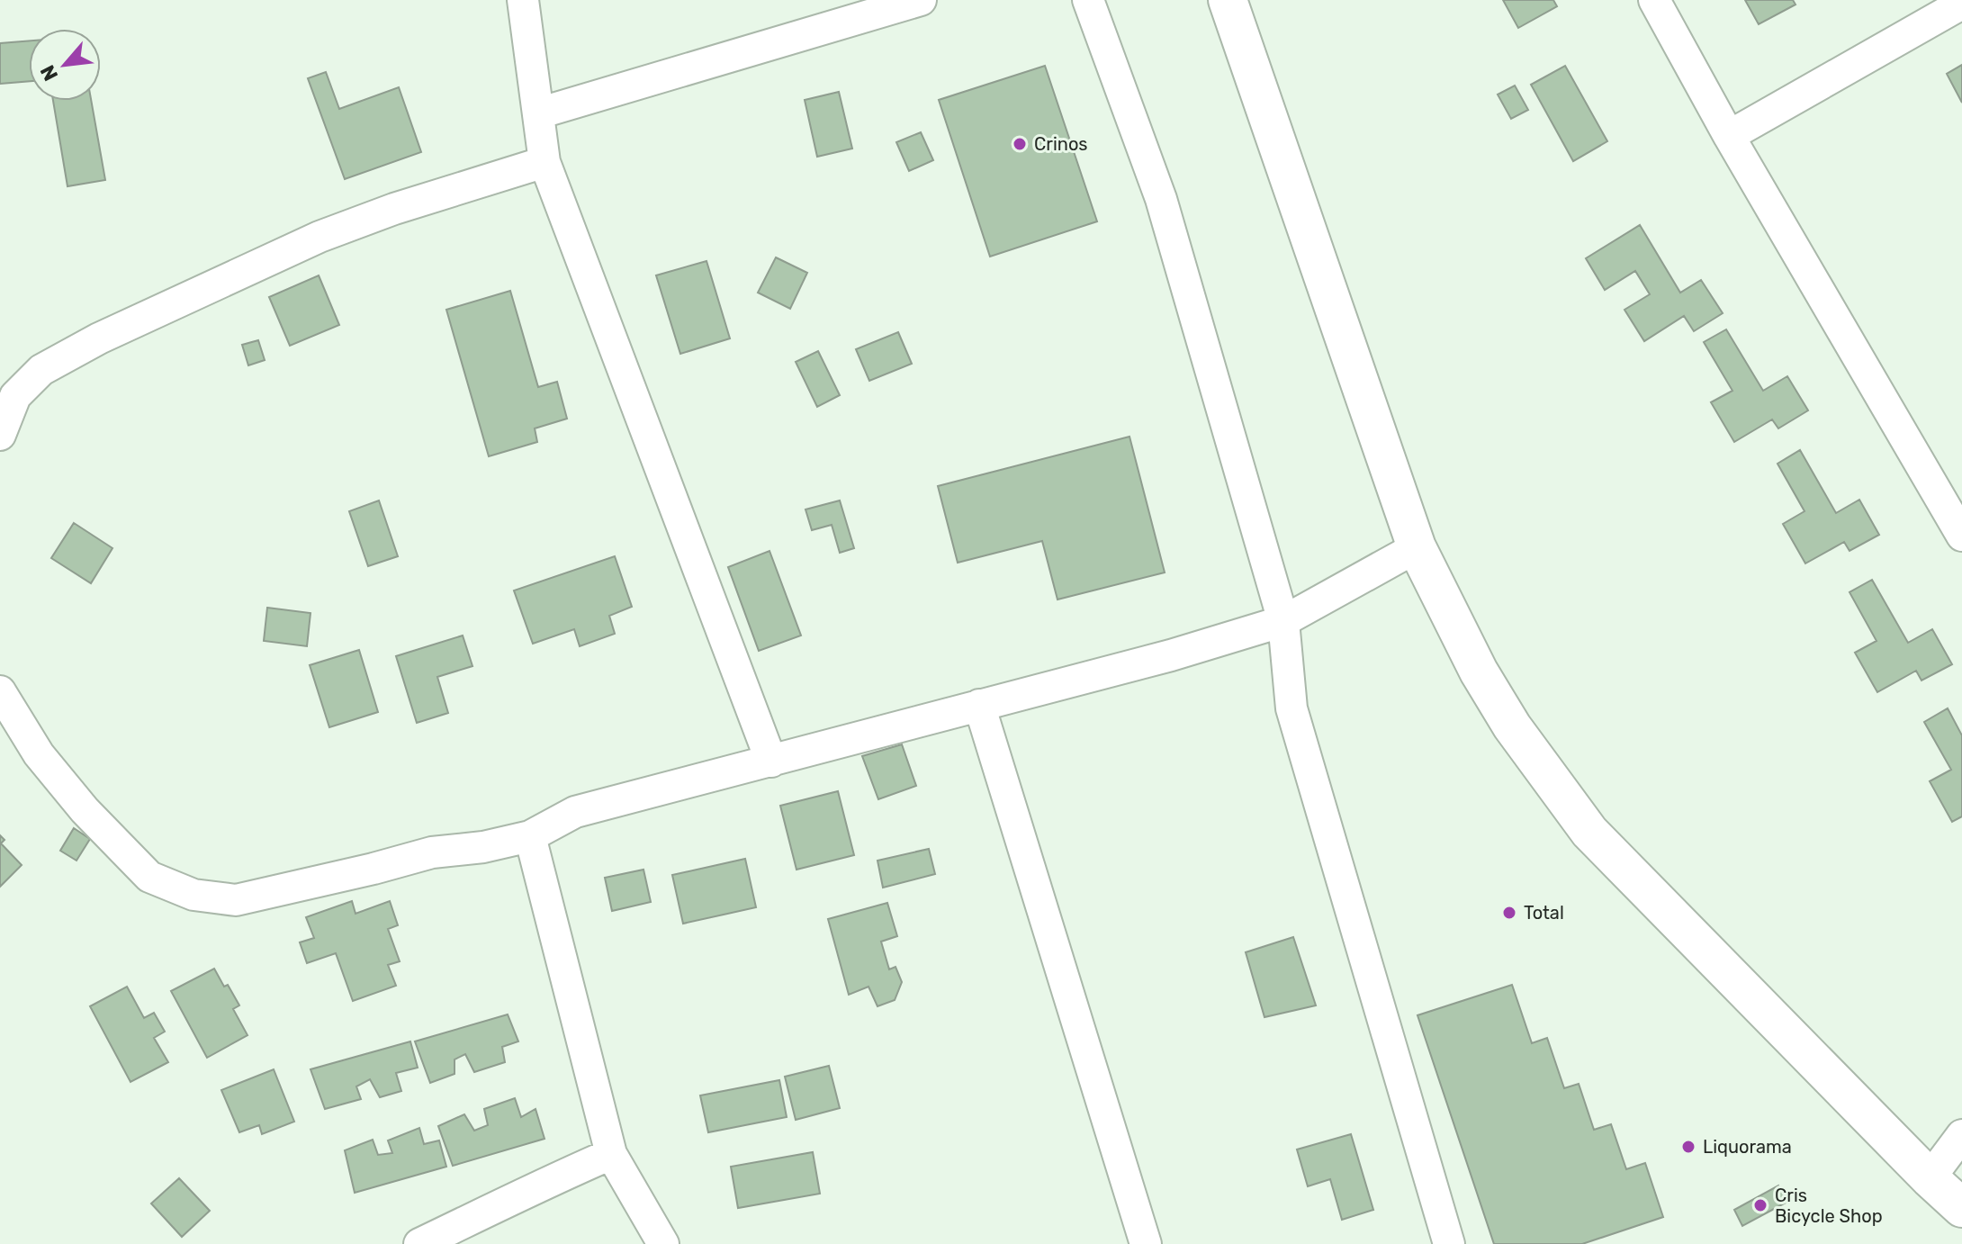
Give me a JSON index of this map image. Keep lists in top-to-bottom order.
{
  "places": [
    "Crinos",
    "Total",
    "Liquorama",
    "Cris Bicycle Shop"
  ],
  "north": "bottom left"
}
